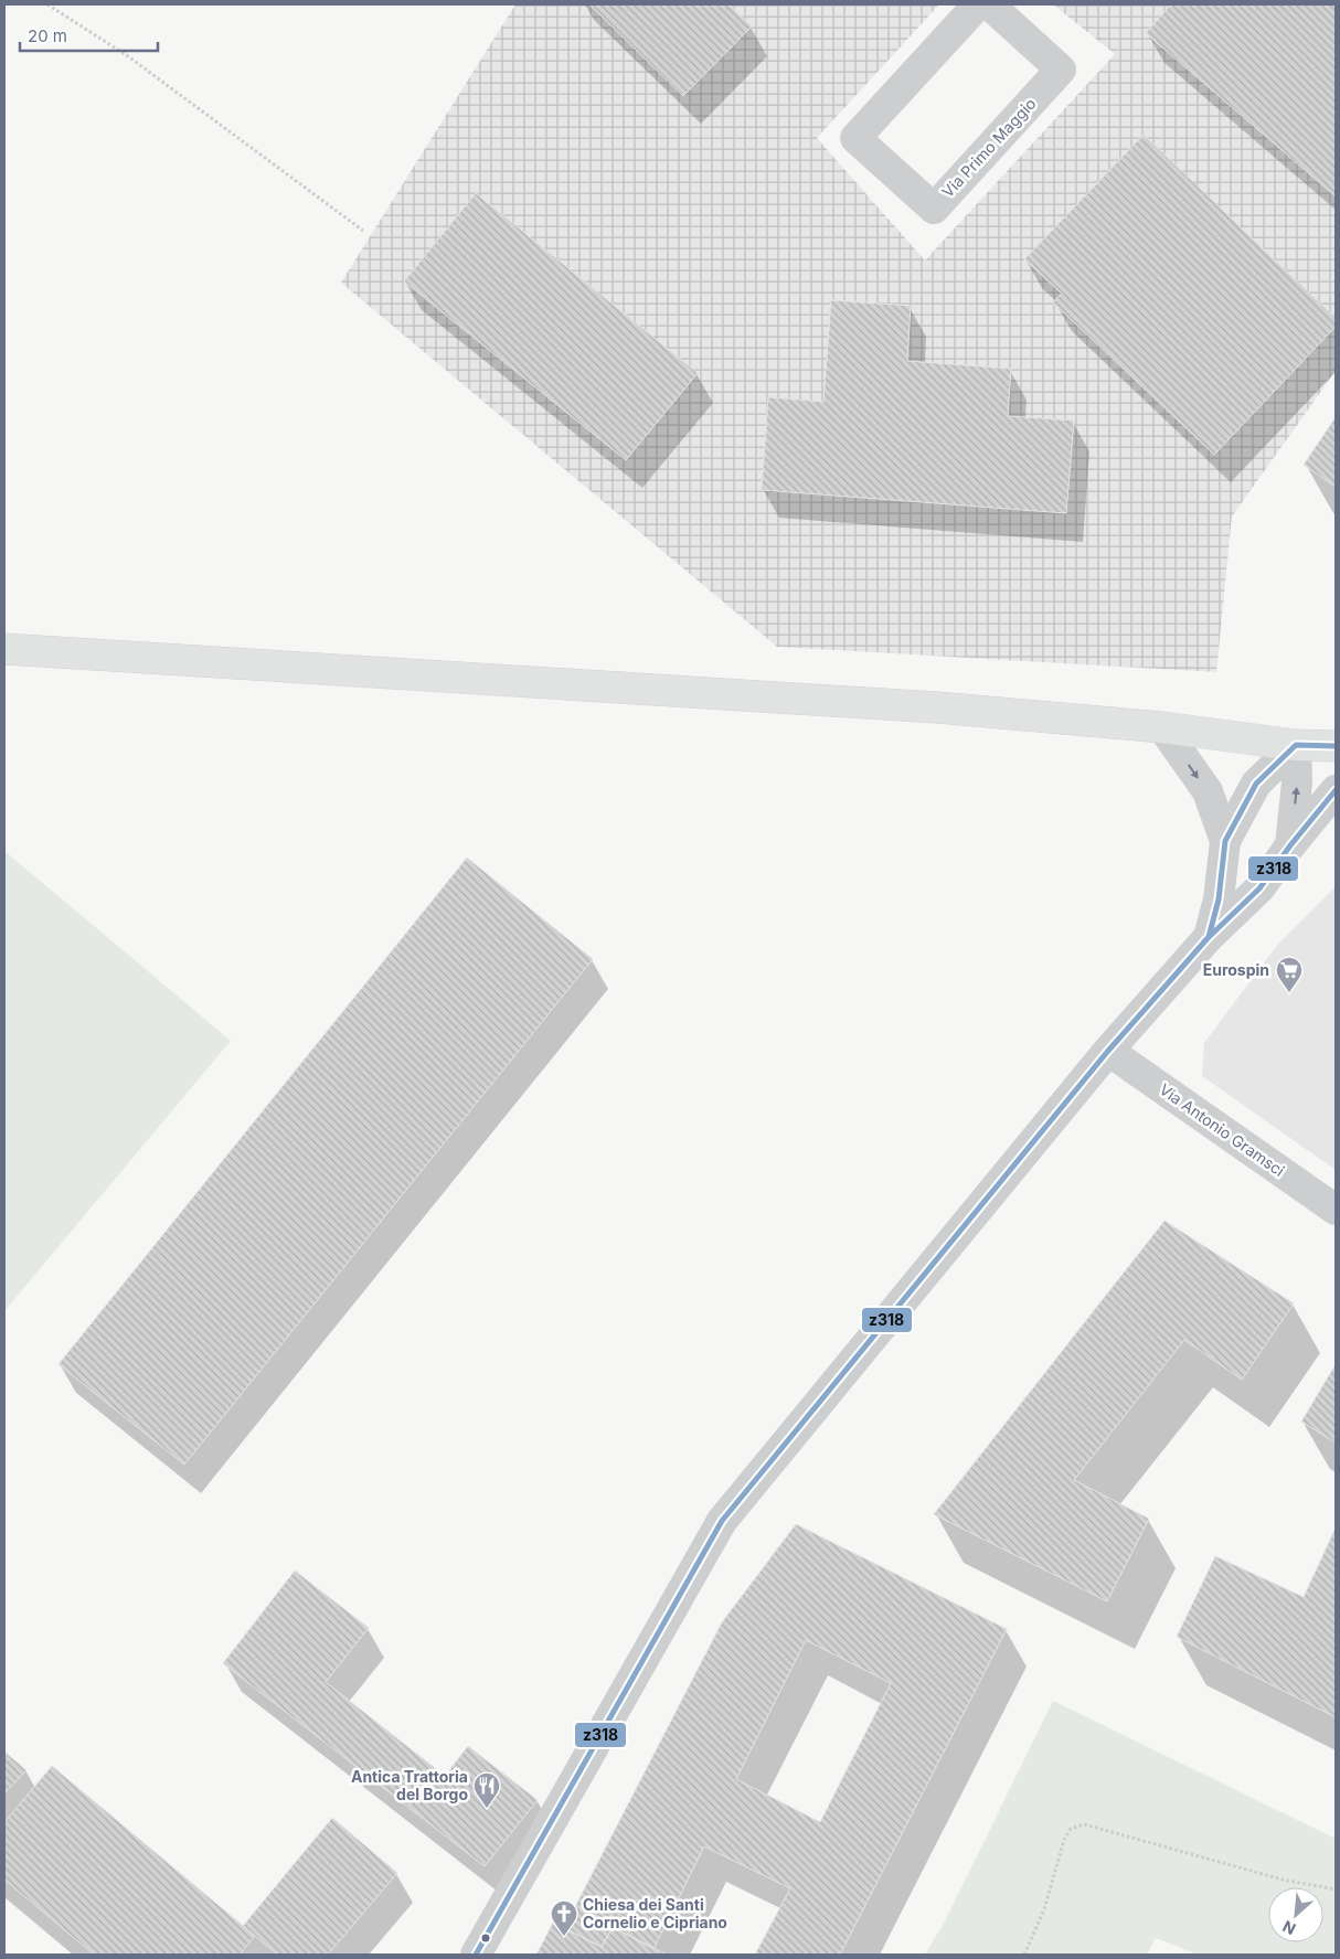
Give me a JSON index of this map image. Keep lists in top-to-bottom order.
{
  "streets": {
    "street": ["Via Primo Maggio", "Via Antonio Gramsci"]
  },
  "places": {
    "supermarket": ["Eurospin"],
    "restaurant": ["Antica Trattoria del Borgo"],
    "church": ["Chiesa dei Santi Cornelio e Cipriano"]
  },
  "lines": ["transit line z318"],
  "scale_bar": "20 m",
  "north": "bottom left"
}
